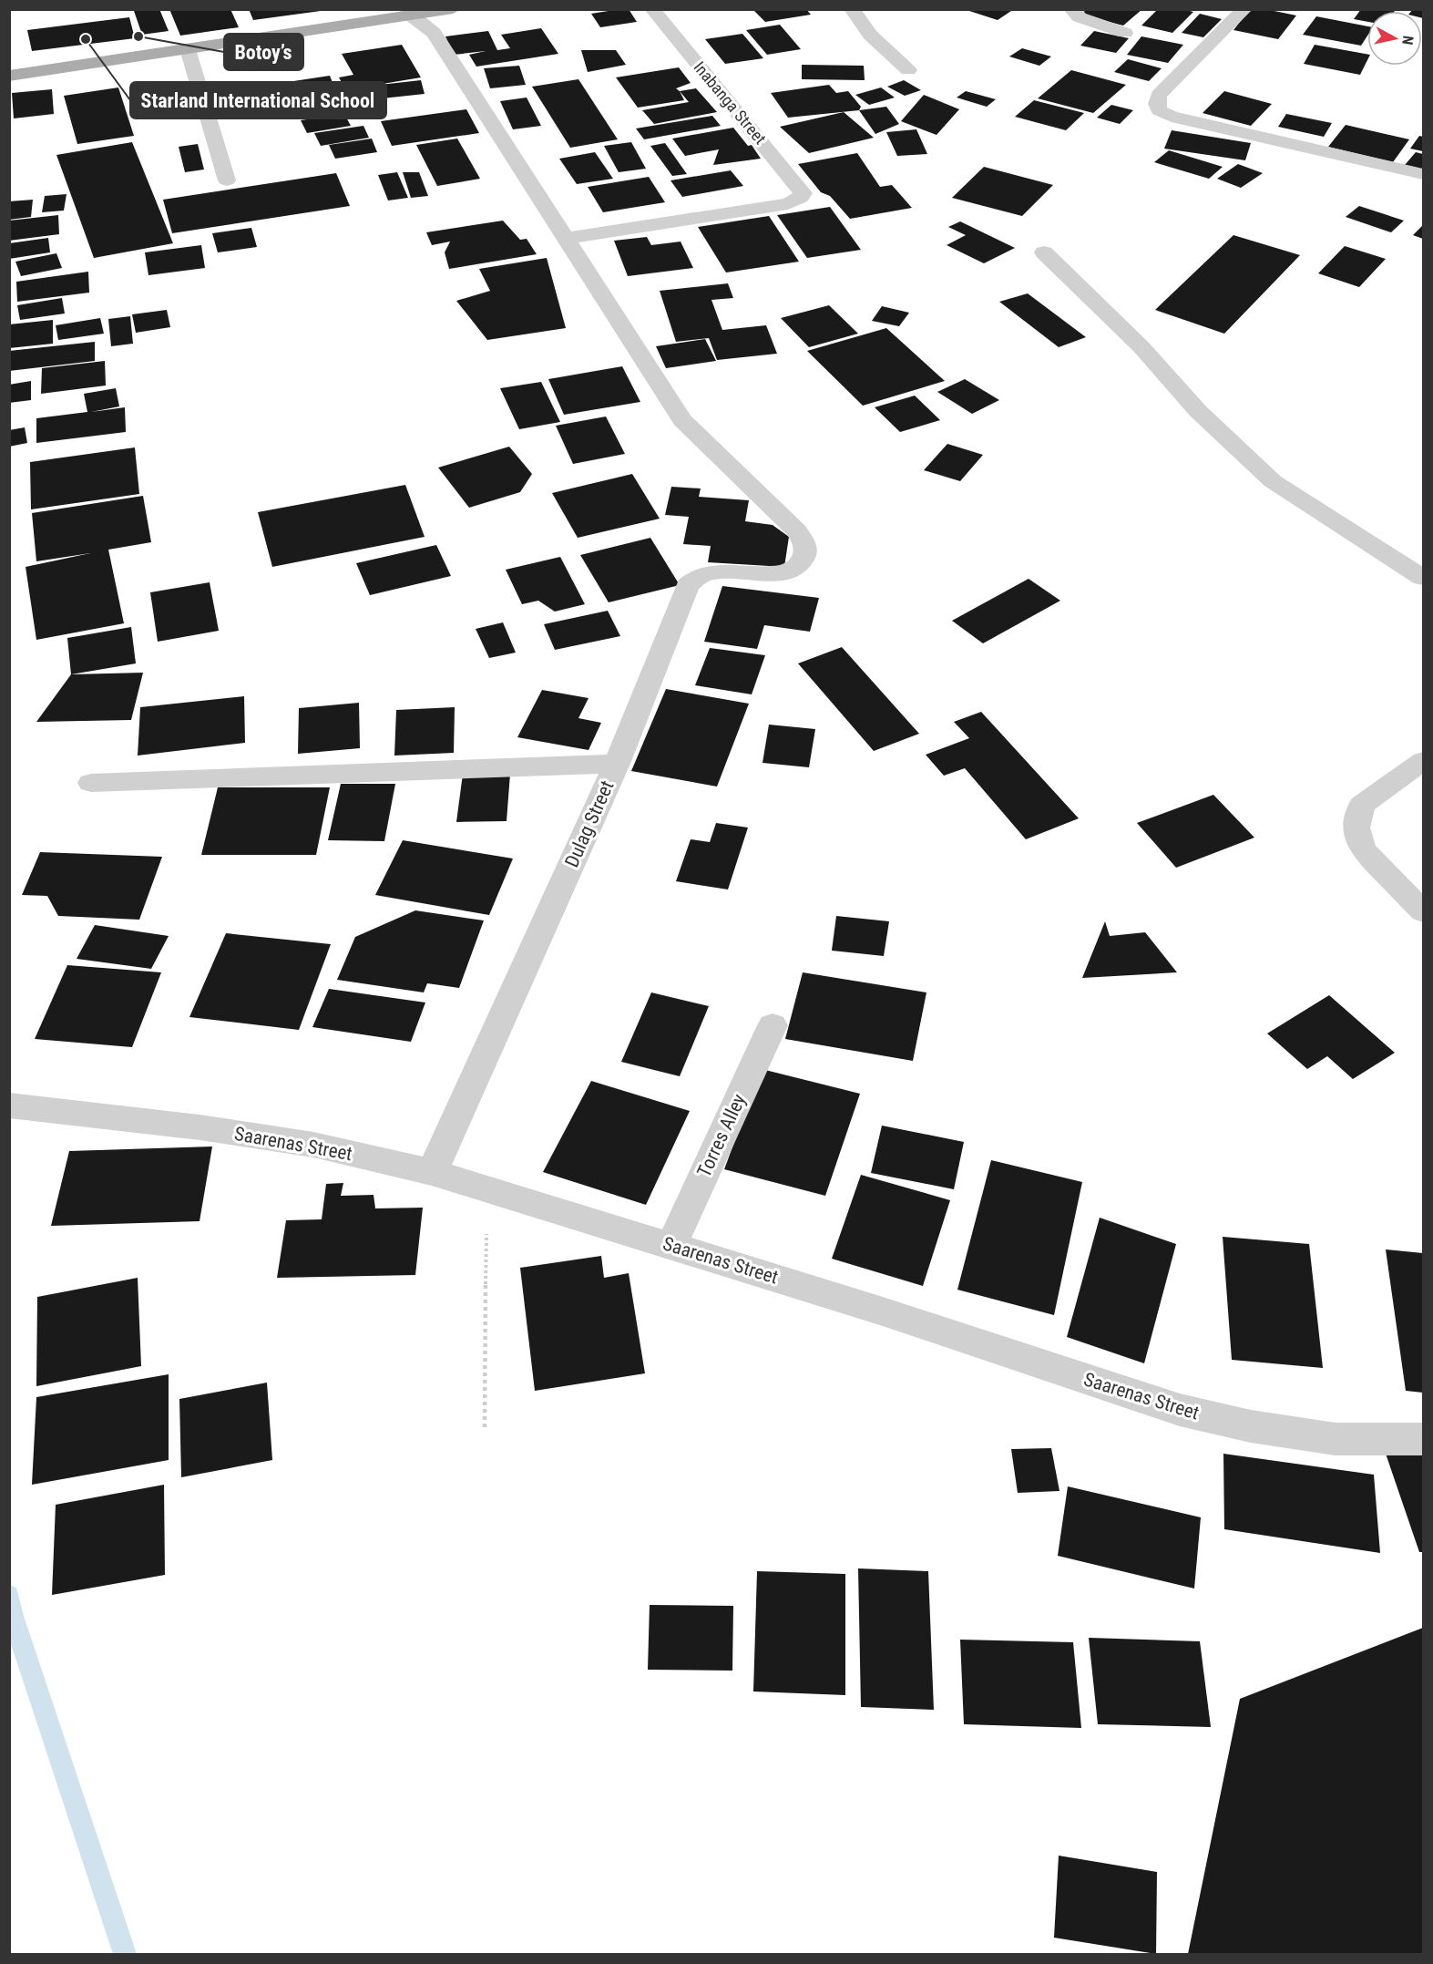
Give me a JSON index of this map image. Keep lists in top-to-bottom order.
{
  "streets": {
    "street": [
      "Inabanga Street",
      "Dulag Street",
      "Torres Alley",
      "Saarenas Street"
    ]
  },
  "crossings": [
    ["Inabanga Street", "Dulag Street"],
    ["Dulag Street", "Saarenas Street"],
    ["Torres Alley", "Saarenas Street"]
  ],
  "places": ["Botoy’s", "Starland International School"],
  "north": "right"
}
